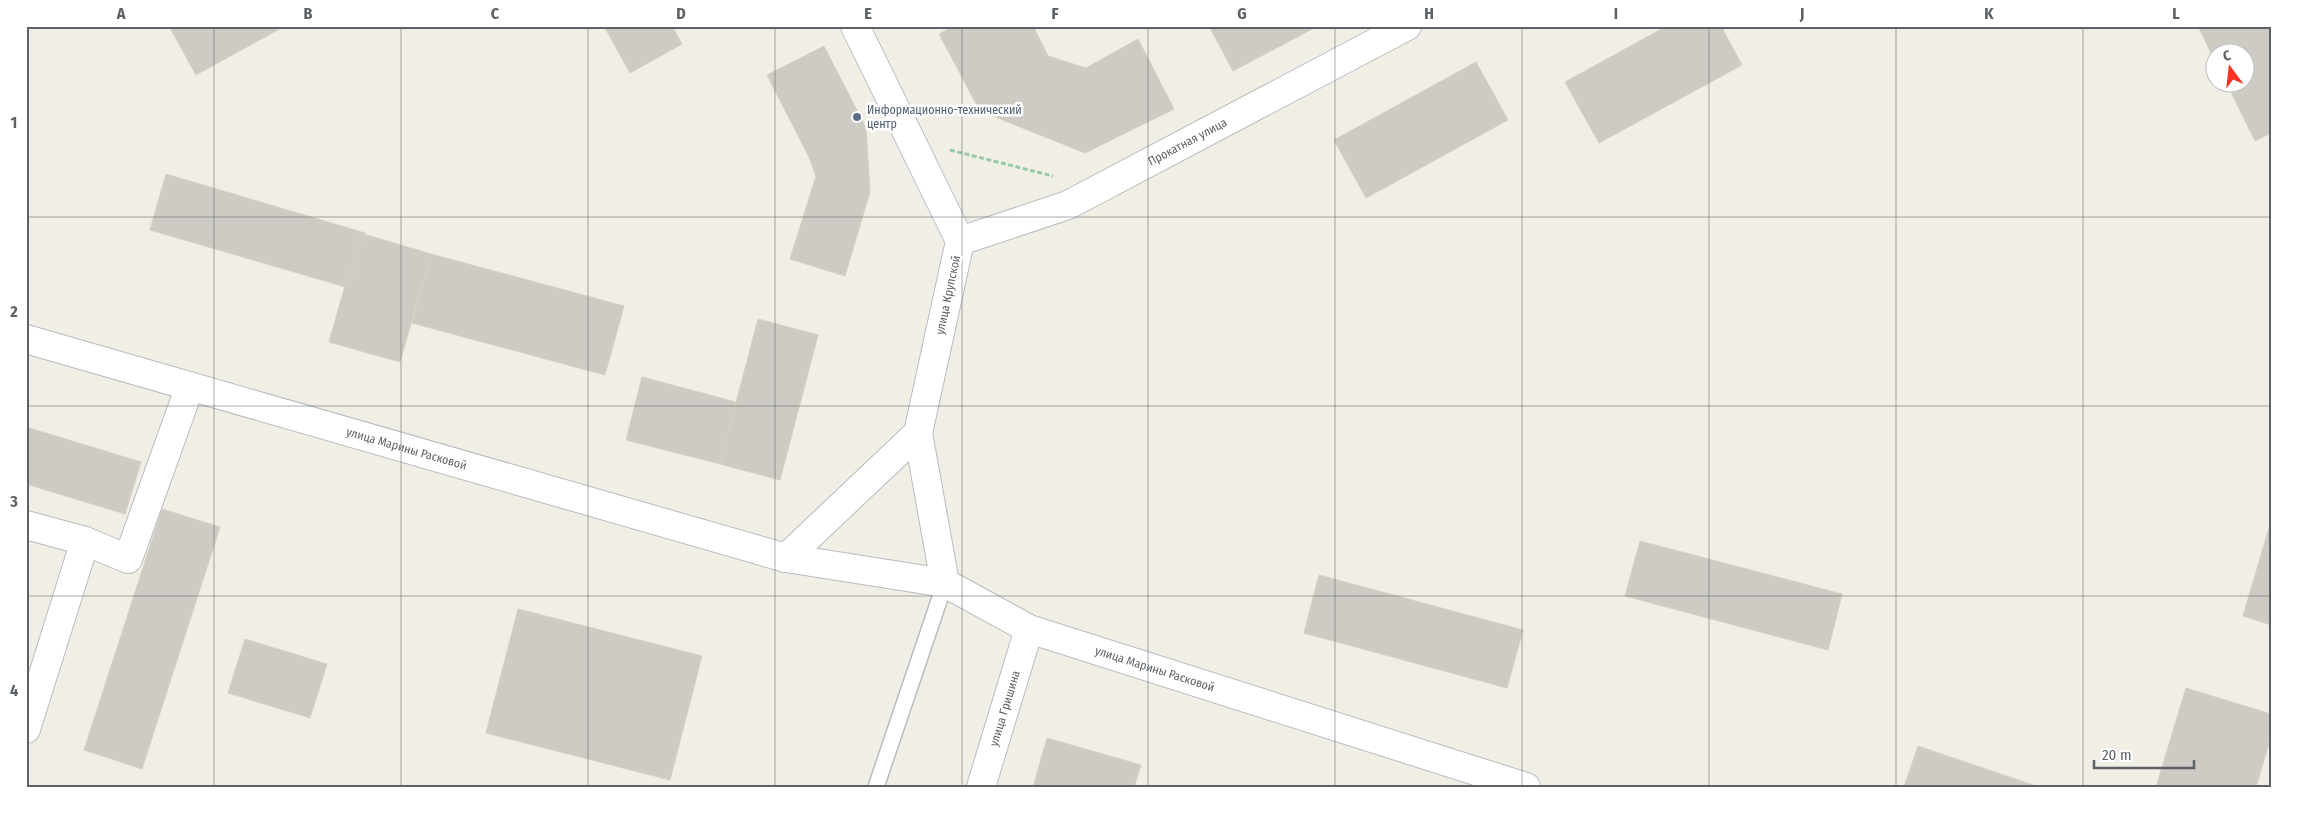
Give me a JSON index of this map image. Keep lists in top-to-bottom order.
{
  "streets": {
    "street": [
      "Прокатная улица",
      "улица Крупской",
      "улица Марины Расковой",
      "улица Гришина"
    ]
  },
  "crossings": [
    ["Прокатная улица", "улица Крупской"],
    ["улица Крупской", "улица Марины Расковой"],
    ["улица Марины Расковой", "улица Гришина"]
  ],
  "places": ["Информационно-технический центр"],
  "scale_bar": "20 m",
  "north": "top",
  "grid": {
    "columns": [
      "A",
      "B",
      "C",
      "D",
      "E",
      "F",
      "G",
      "H",
      "I",
      "J",
      "K",
      "L"
    ],
    "rows": [
      "1",
      "2",
      "3",
      "4"
    ]
  }
}
